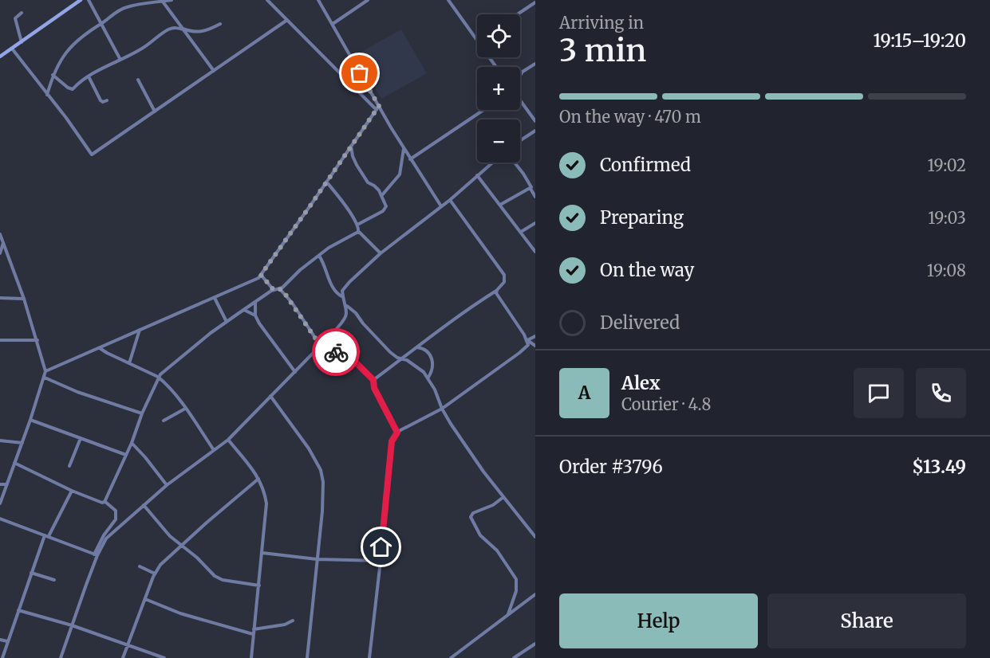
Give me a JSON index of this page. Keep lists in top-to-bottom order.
{
  "page": {
    "heading": ["3 min", "Arriving in", "19:15–19:20"],
    "panel": [
      "Alex",
      "Courier · 4.8",
      "Order #3796",
      "$13.49"
    ],
    "map_buttons": ["+", "−"],
    "bar": "On the way · 470 m",
    "list": [
      ["Confirmed", "19:02"],
      ["Preparing", "19:03"],
      ["On the way", "19:08"],
      "Delivered"
    ],
    "round": "A",
    "buttons": ["Help", "Share"]
  }
}
